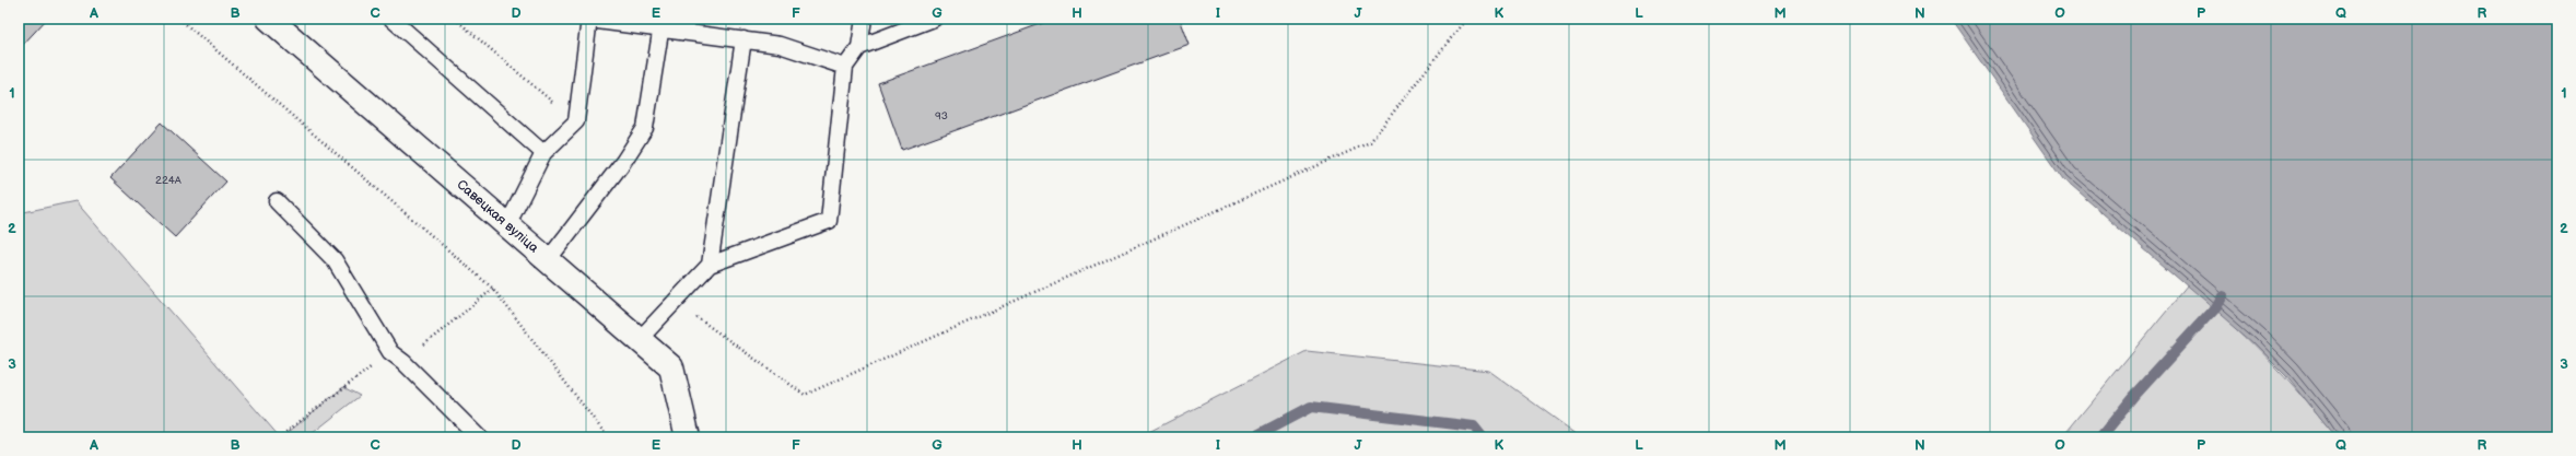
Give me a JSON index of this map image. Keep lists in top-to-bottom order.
{
  "streets": {
    "street": ["Савецкая вуліца"]
  },
  "house_numbers": ["93", "224А"],
  "grid": {
    "columns": [
      "A",
      "B",
      "C",
      "D",
      "E",
      "F",
      "G",
      "H",
      "I",
      "J",
      "K",
      "L",
      "M",
      "N",
      "O",
      "P",
      "Q",
      "R"
    ],
    "rows": ["1", "2", "3"]
  }
}
